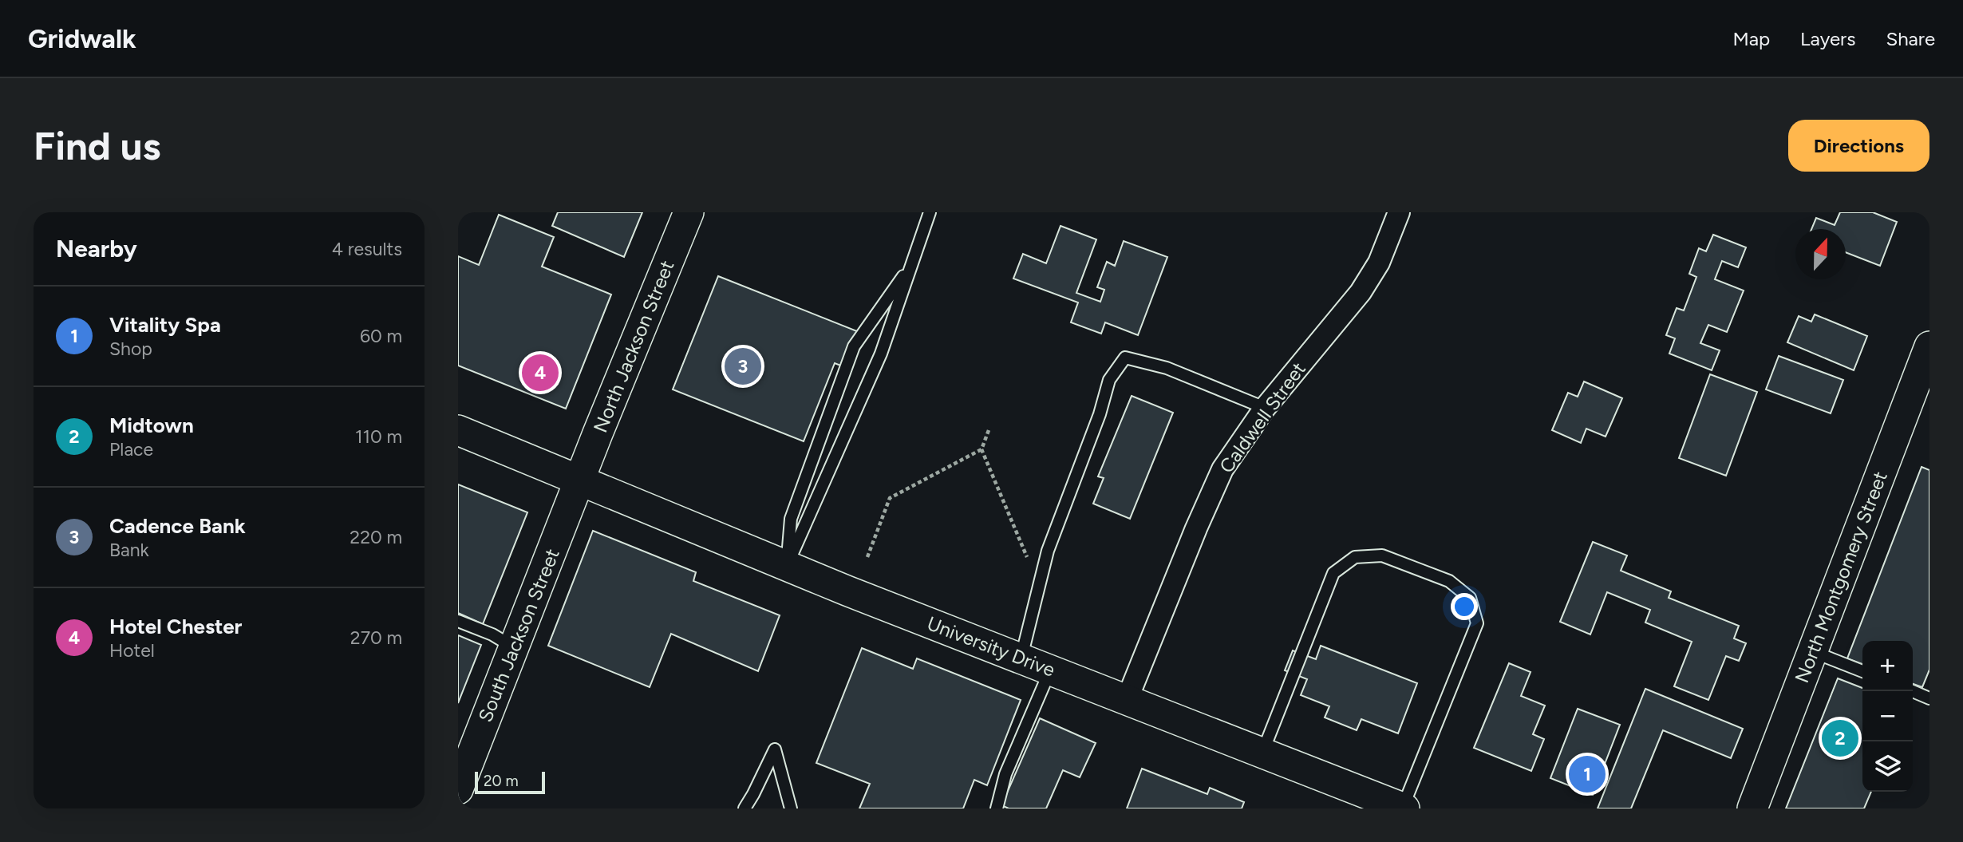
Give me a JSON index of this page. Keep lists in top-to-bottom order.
{
  "streets": {
    "street": [
      "North Jackson Street",
      "Caldwell Street",
      "North Montgomery Street",
      "South Jackson Street",
      "University Drive"
    ]
  },
  "crossings": [
    ["North Jackson Street", "South Jackson Street"],
    ["North Jackson Street", "University Drive"],
    ["Caldwell Street", "University Drive"],
    ["South Jackson Street", "University Drive"]
  ],
  "scale_bar": "20 m",
  "north": "top",
  "page": {
    "header": "Gridwalk",
    "nav": ["Map", "Layers", "Share"],
    "buttons": "Directions",
    "title": "Find us",
    "heading": ["Nearby", "4 results"],
    "list": [
      {
        "mark": "1",
        "name": "Vitality Spa",
        "note": "Shop",
        "value": "60 m"
      },
      {
        "mark": "2",
        "name": "Midtown",
        "note": "Place",
        "value": "110 m"
      },
      {
        "mark": "3",
        "name": "Cadence Bank",
        "note": "Bank",
        "value": "220 m"
      },
      {
        "mark": "4",
        "name": "Hotel Chester",
        "note": "Hotel",
        "value": "270 m"
      }
    ],
    "pins": [
      "3",
      "4",
      "2",
      "1"
    ],
    "map_buttons": ["+", "−"],
    "scale": "20 m"
  }
}
